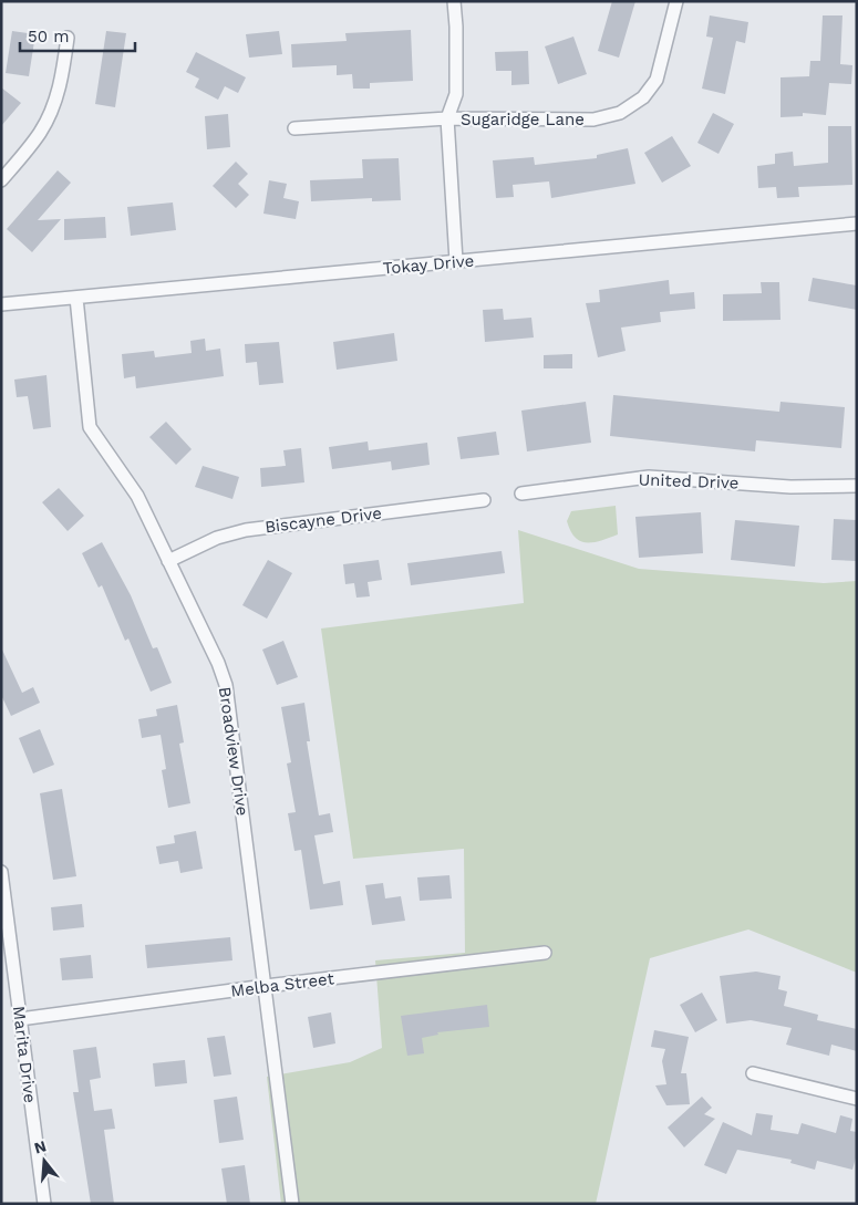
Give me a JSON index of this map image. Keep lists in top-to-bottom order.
{
  "streets": {
    "street": [
      "Sugaridge Lane",
      "Tokay Drive",
      "United Drive",
      "Biscayne Drive",
      "Broadview Drive",
      "Melba Street",
      "Marita Drive"
    ]
  },
  "crossings": [
    ["Tokay Drive", "Broadview Drive"],
    ["Biscayne Drive", "Broadview Drive"],
    ["Broadview Drive", "Melba Street"],
    ["Melba Street", "Marita Drive"]
  ],
  "scale_bar": "50 m",
  "north": "top"
}
